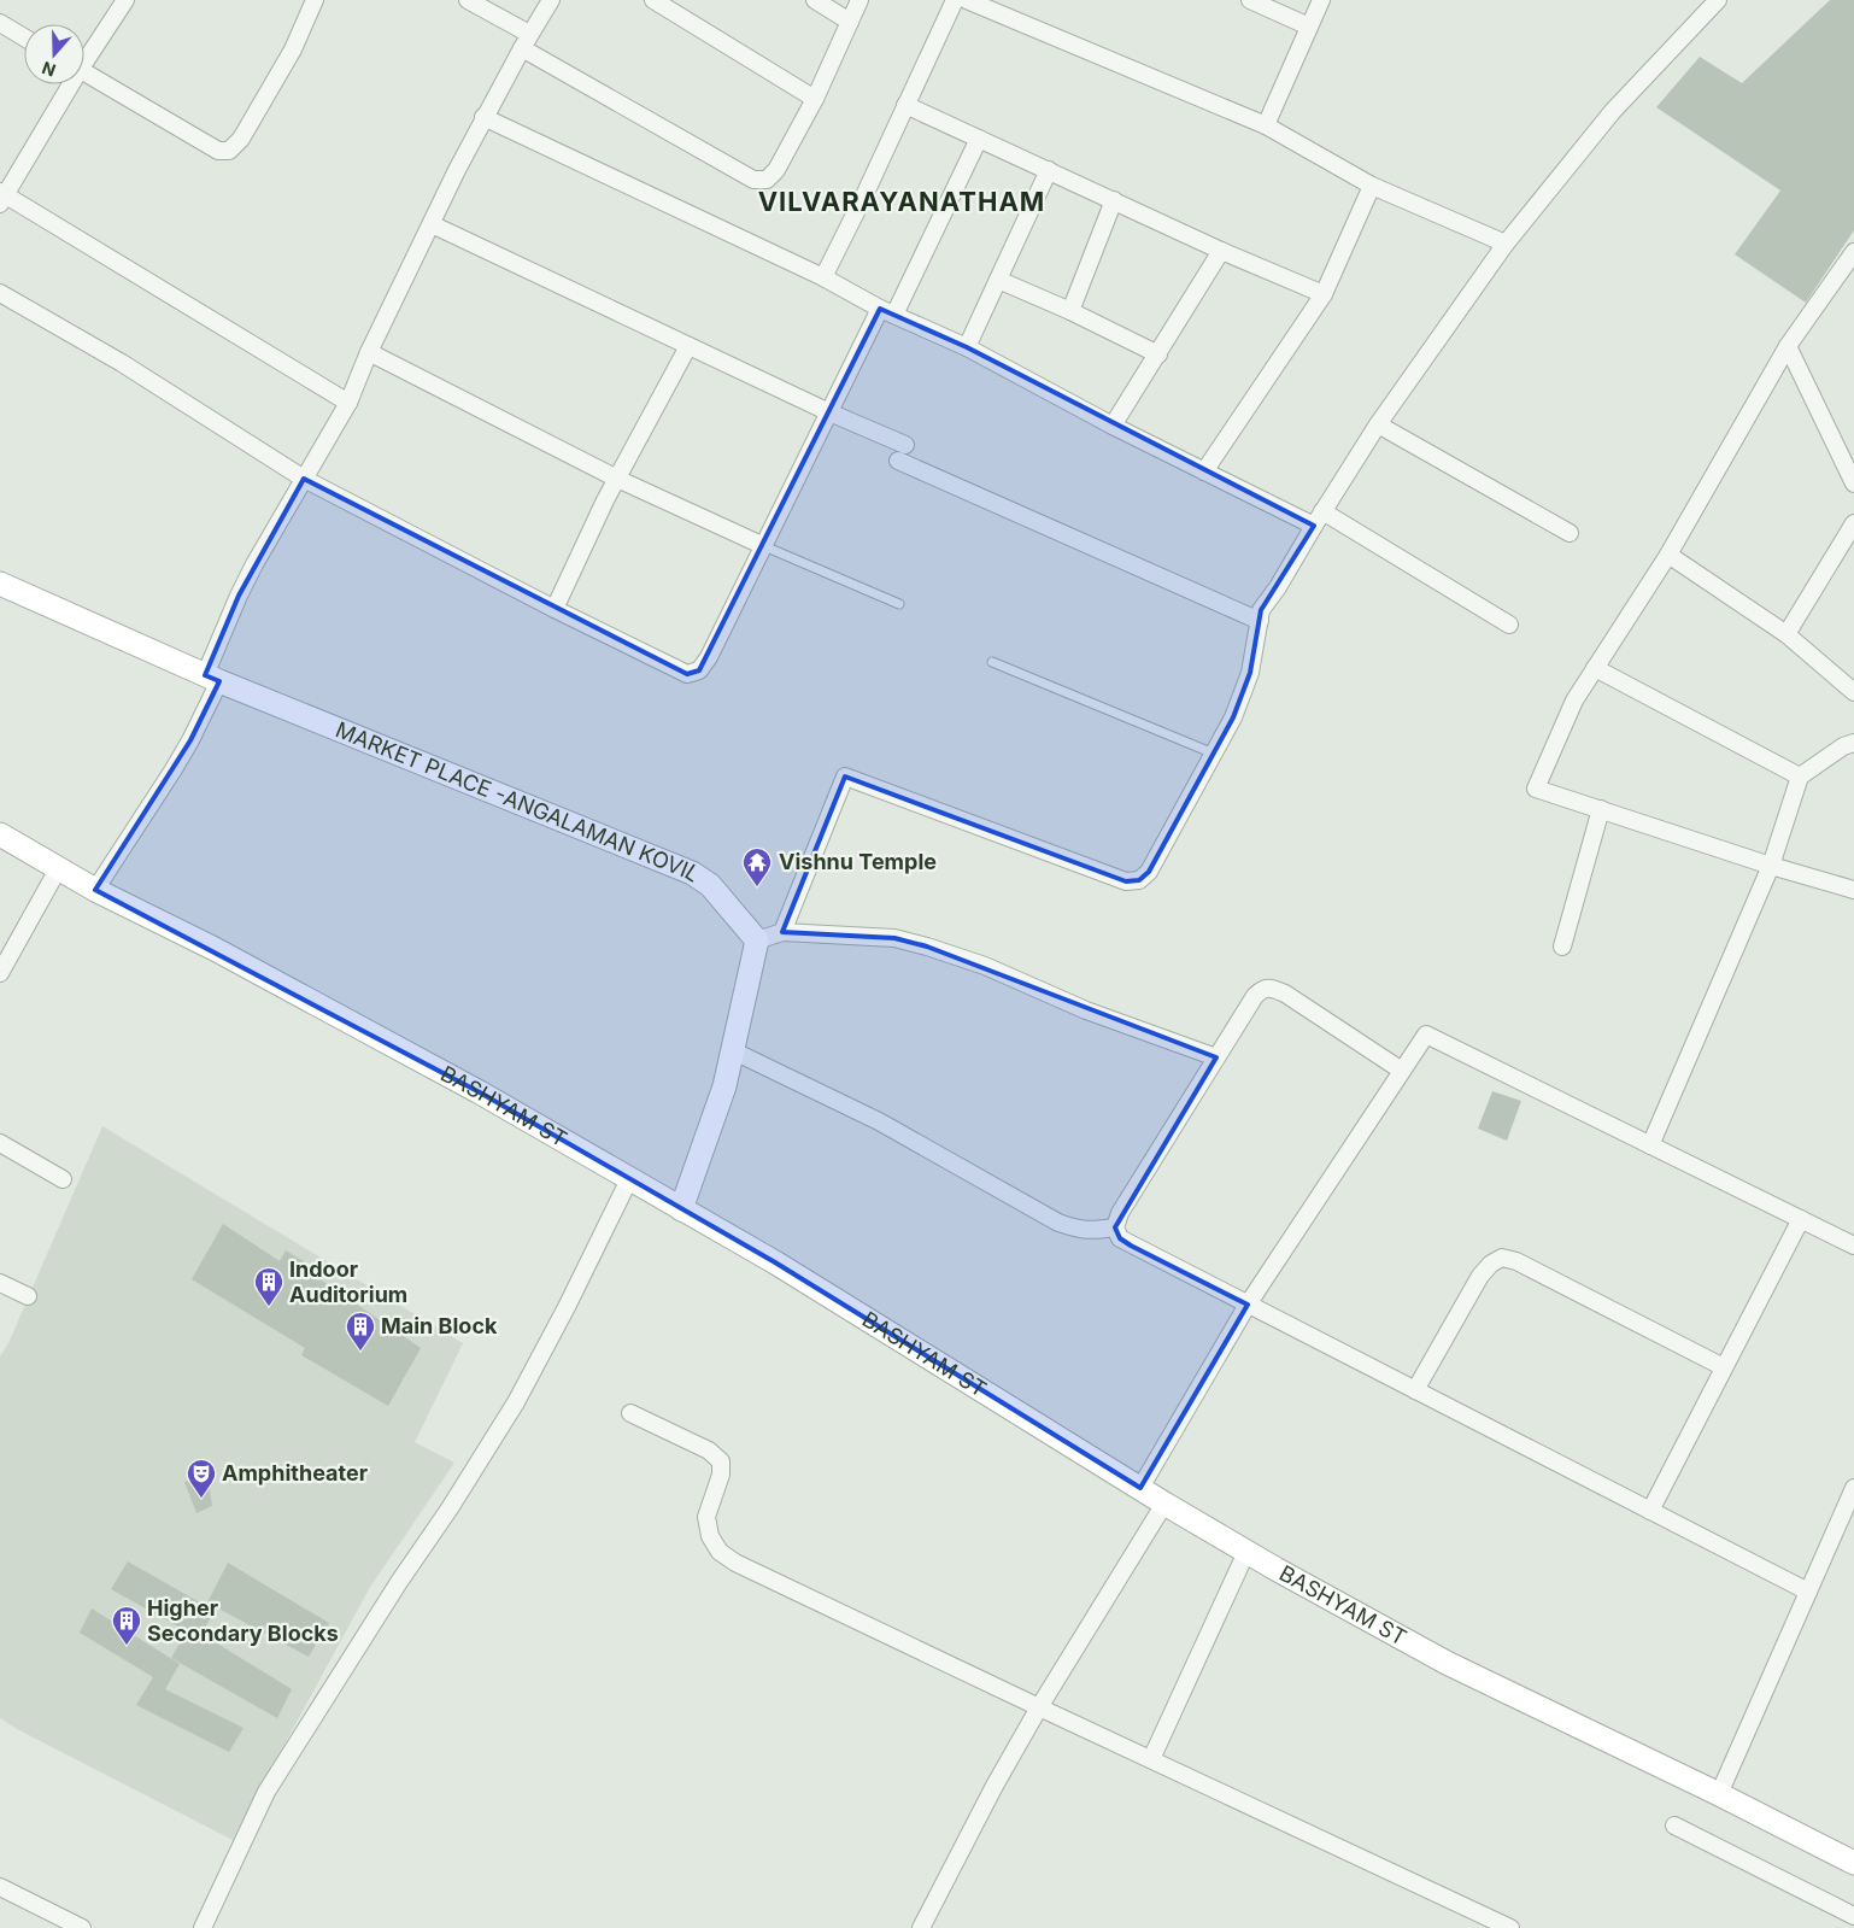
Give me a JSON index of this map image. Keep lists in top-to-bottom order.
{
  "streets": {
    "street": ["MARKET PLACE -ANGALAMAN KOVIL", "BASHYAM ST"]
  },
  "districts": ["VILVARAYANATHAM"],
  "places": {
    "temple": ["Vishnu Temple"],
    "building": ["Indoor Auditorium", "Main Block", "Higher Secondary Blocks"],
    "theatre": ["Amphitheater"]
  },
  "north": "bottom"
}
